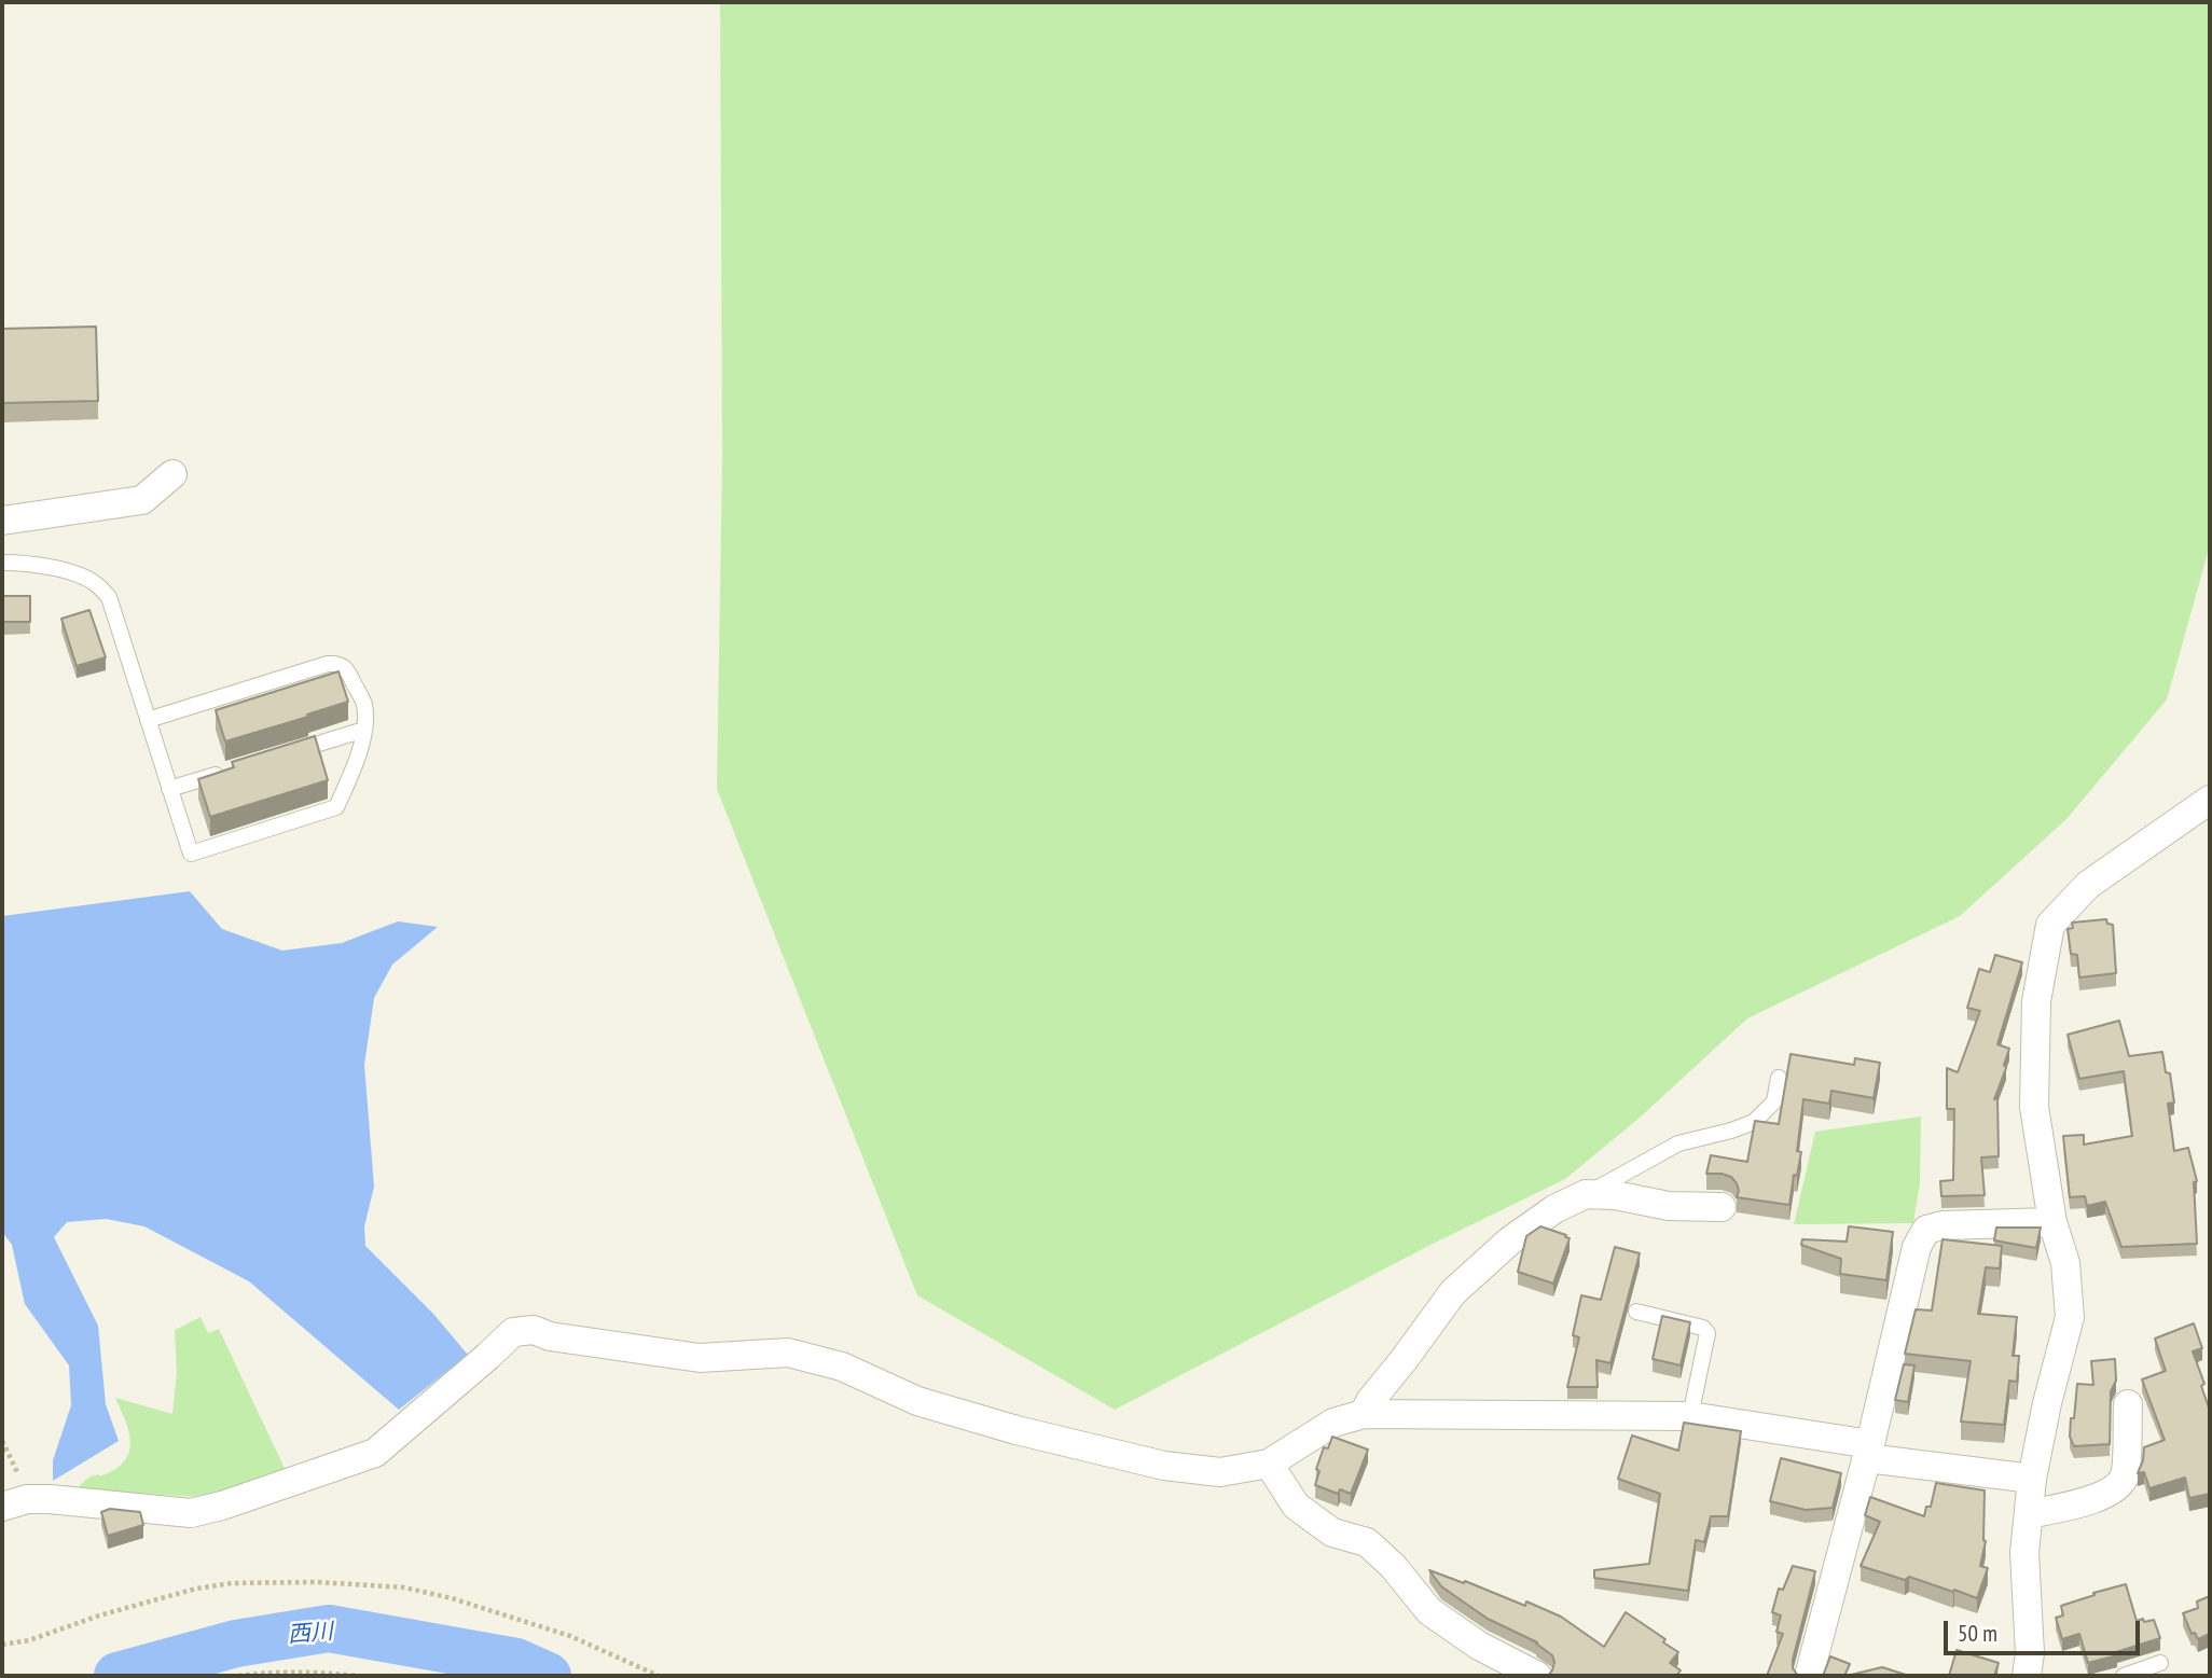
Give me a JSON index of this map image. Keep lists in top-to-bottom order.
{
  "water": ["西川"],
  "scale_bar": "50 m"
}
